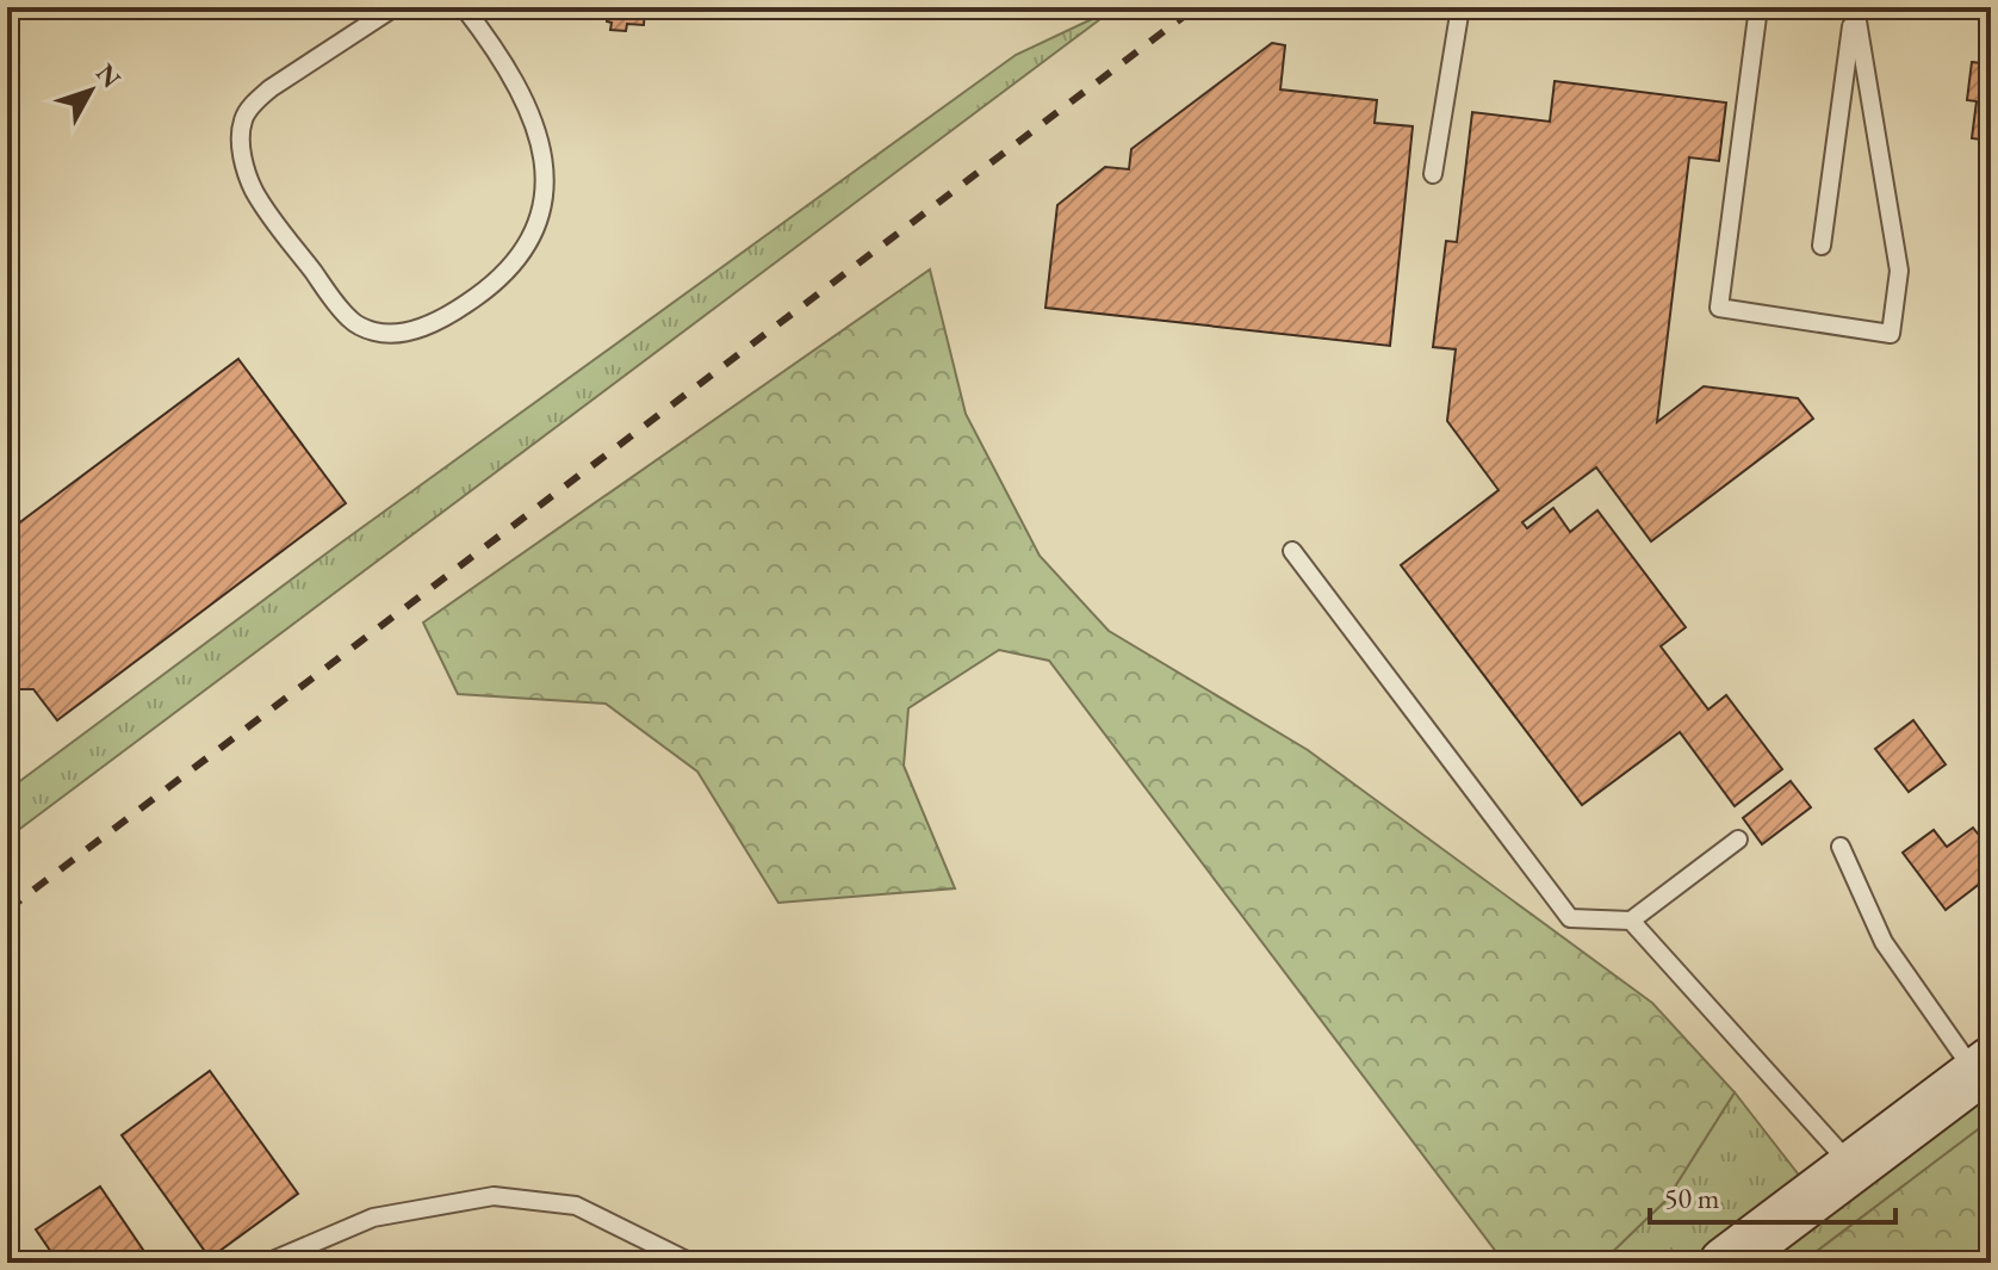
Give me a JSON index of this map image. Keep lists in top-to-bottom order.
{
  "scale_bar": "50 m",
  "north": "top right"
}
